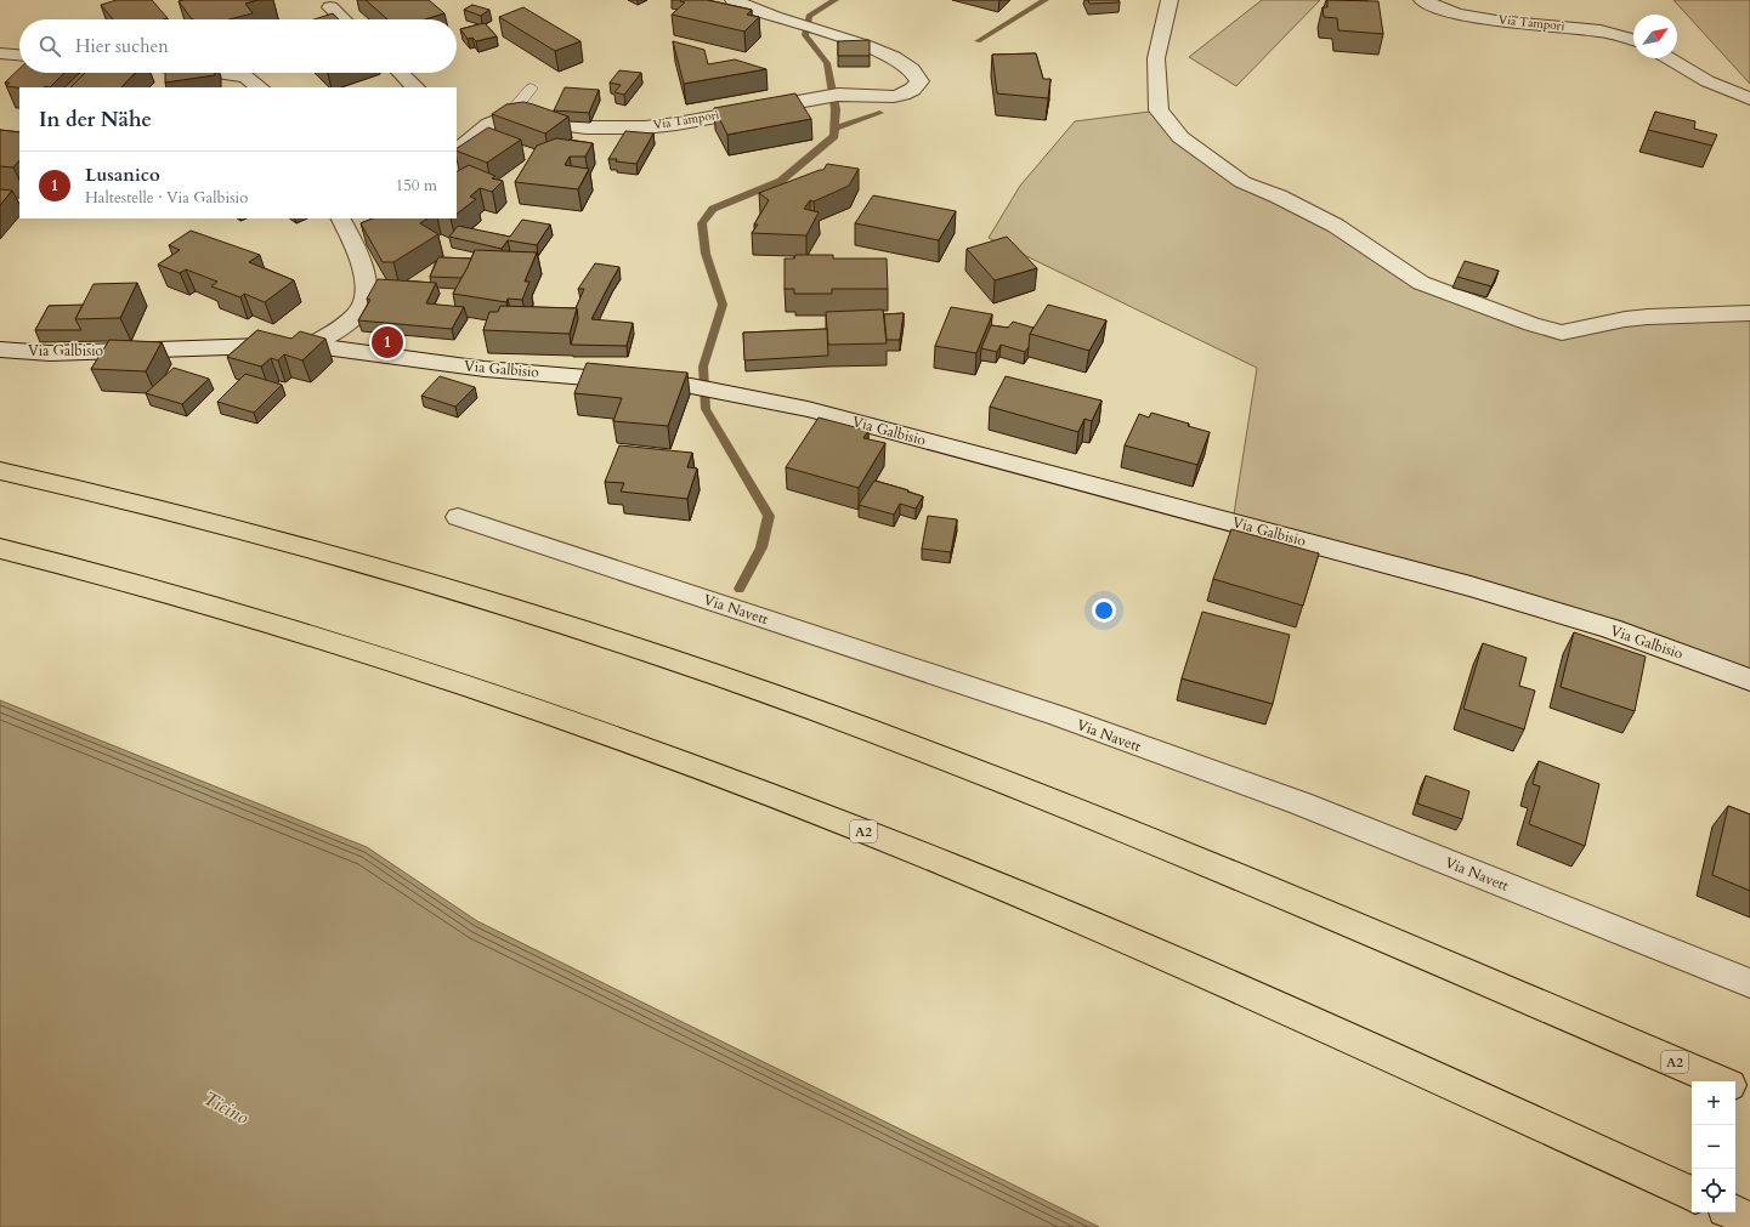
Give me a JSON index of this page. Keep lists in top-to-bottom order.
{
  "streets": {
    "highway": ["A2"],
    "street": ["Via Tamporì", "Via Galbisio", "Via Navett"]
  },
  "water": ["Ticino"],
  "north": "top right",
  "page": {
    "search": "Hier suchen",
    "heading": "In der Nähe",
    "list": [
      {
        "mark": "1",
        "name": "Lusanico",
        "note": "Haltestelle · Via Galbisio",
        "value": "150 m"
      }
    ],
    "pins": "1",
    "map_buttons": ["+", "−"]
  }
}
